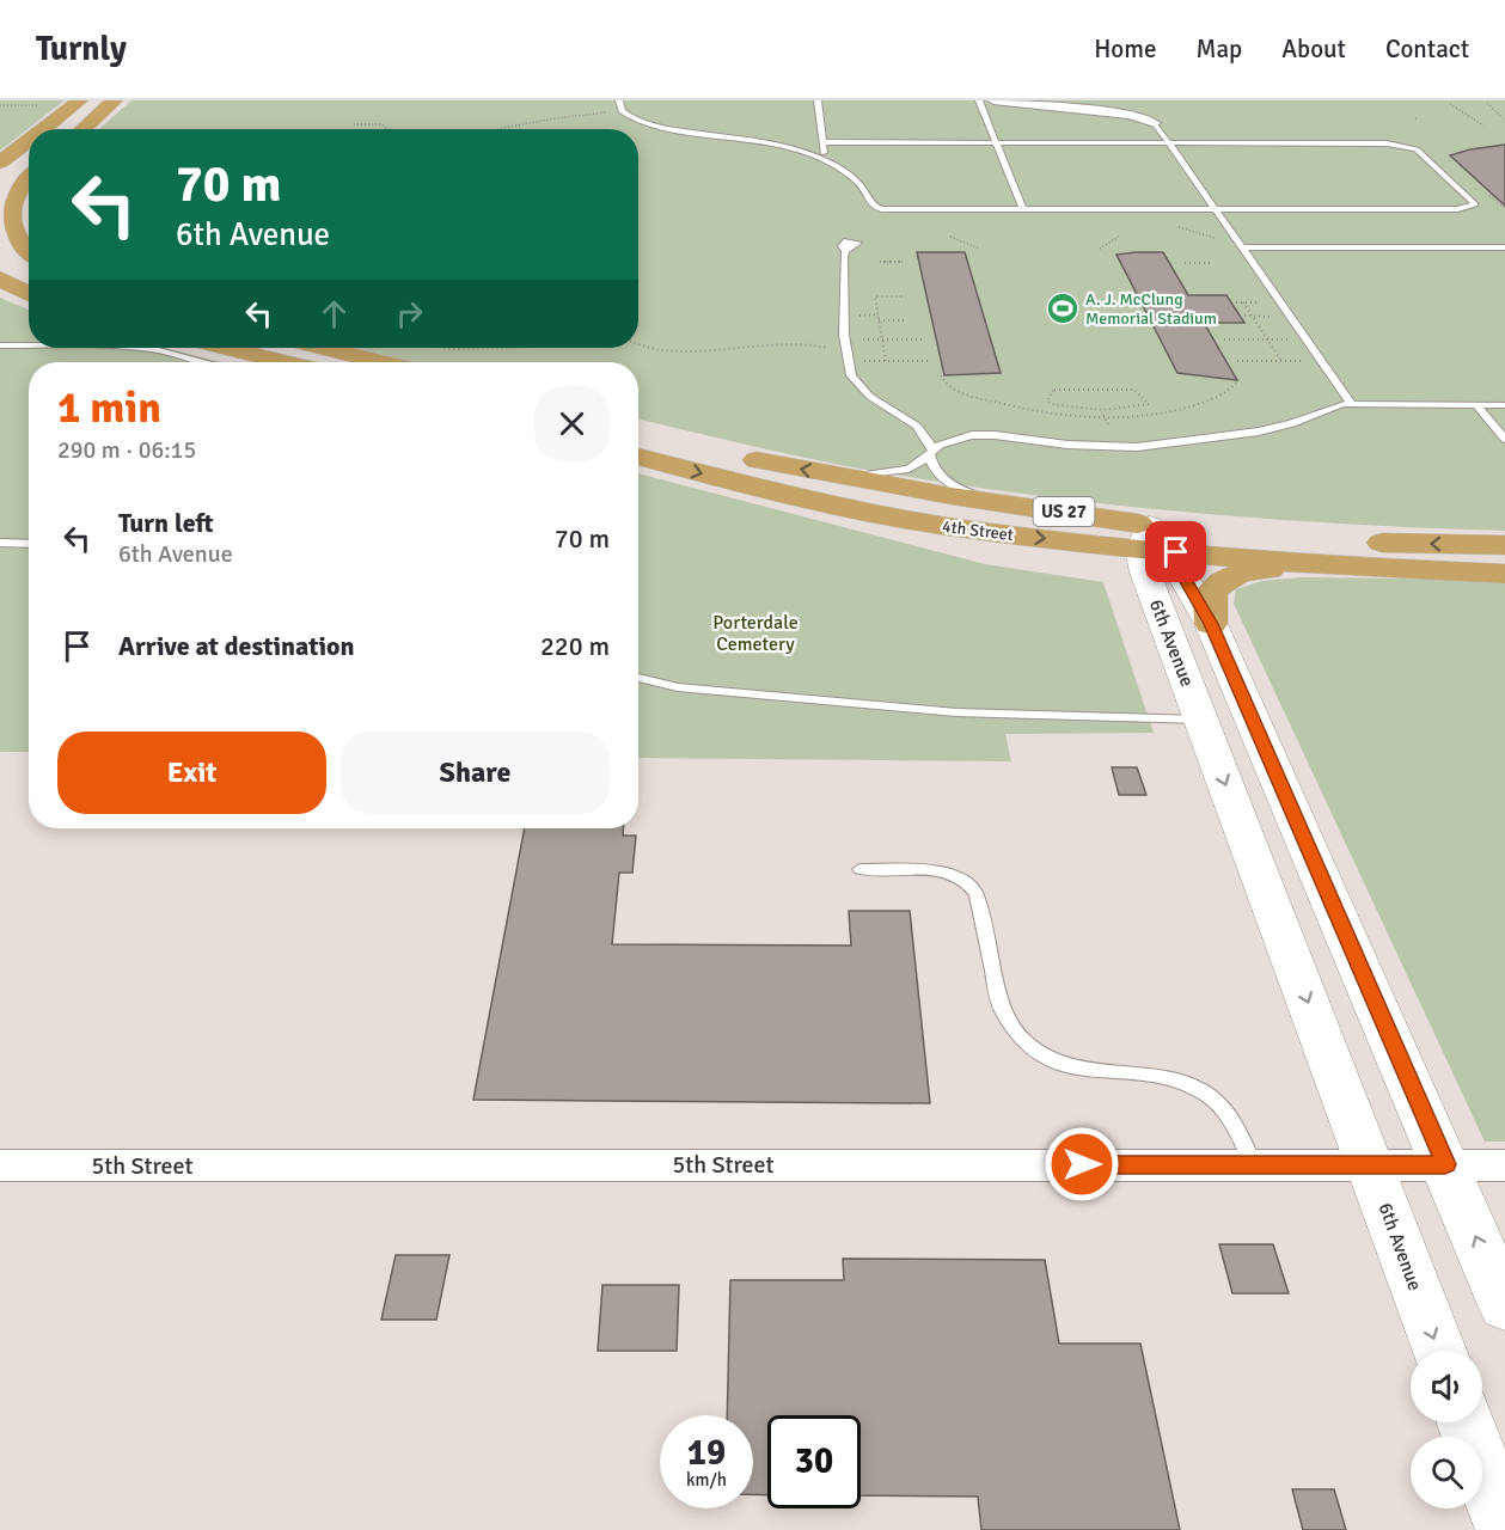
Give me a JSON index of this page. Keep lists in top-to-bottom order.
{
  "streets": {
    "highway": ["US 27", "4th Street"],
    "main road": ["6th Avenue"],
    "street": ["5th Street"]
  },
  "crossings": [
    ["4th Street", "6th Avenue"],
    ["6th Avenue", "5th Street"]
  ],
  "parks": ["Porterdale Cemetery"],
  "places": {
    "sports": ["A. J. McClung Memorial Stadium"]
  },
  "page": {
    "header": "Turnly",
    "nav": [
      "Home",
      "Map",
      "About",
      "Contact"
    ],
    "turn": ["70 m", "6th Avenue"],
    "heading": ["1 min", "290 m · 06:15"],
    "list": [
      {
        "name": "Turn left",
        "note": "6th Avenue",
        "value": "70 m"
      },
      {
        "name": "Arrive at destination",
        "value": "220 m"
      }
    ],
    "buttons": ["Exit", "Share"],
    "speed": "19 km/h",
    "limit": "30"
  }
}
